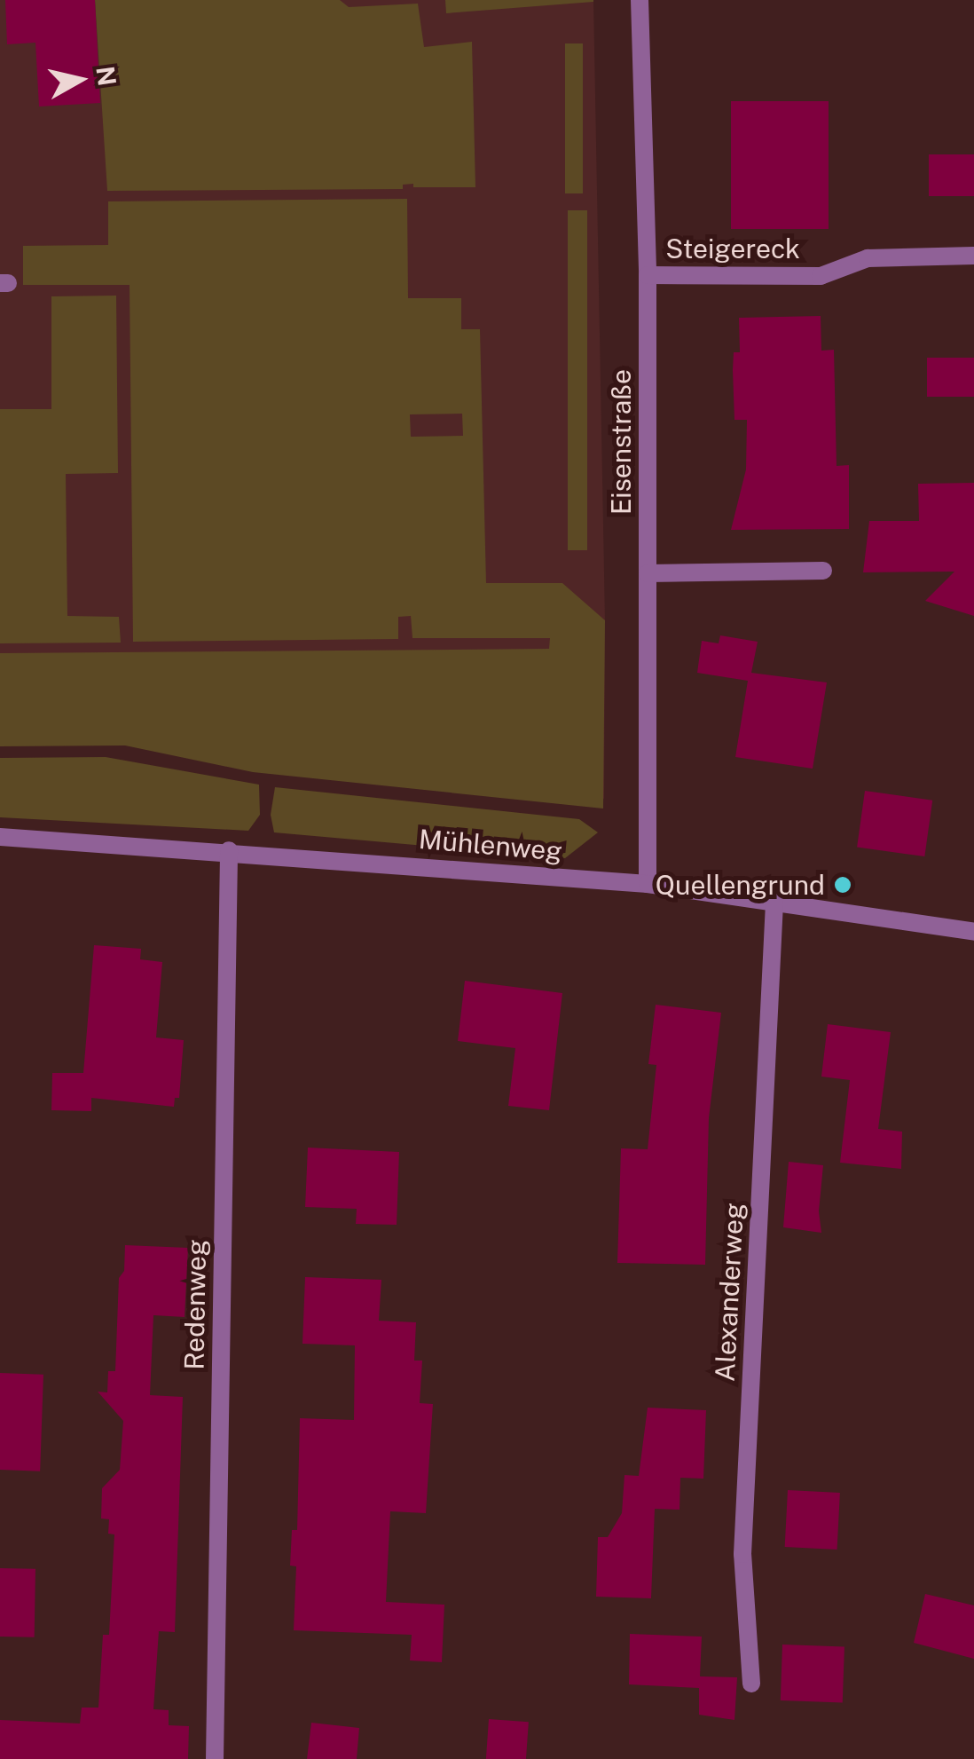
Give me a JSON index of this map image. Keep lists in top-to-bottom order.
{
  "streets": {
    "street": [
      "Steigereck",
      "Eisenstraße",
      "Mühlenweg",
      "Alexanderweg",
      "Redenweg"
    ]
  },
  "crossings": [
    ["Steigereck", "Eisenstraße"],
    ["Eisenstraße", "Mühlenweg"],
    ["Mühlenweg", "Alexanderweg"],
    ["Mühlenweg", "Redenweg"]
  ],
  "places": ["Quellengrund"],
  "north": "right"
}
